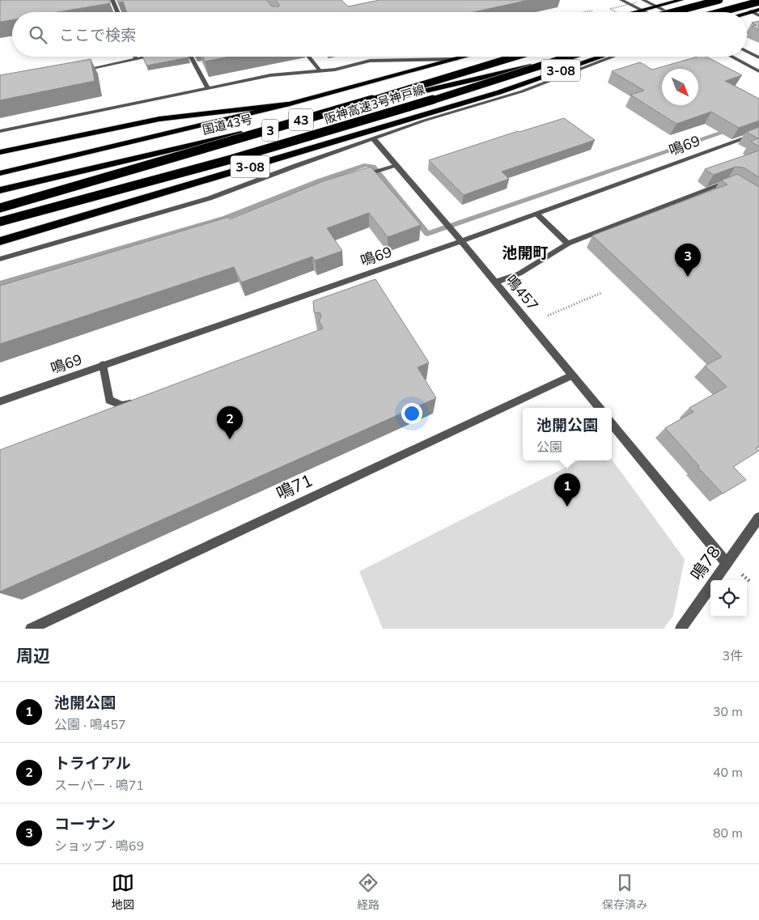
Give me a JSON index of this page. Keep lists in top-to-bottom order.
{
  "streets": {
    "highway": [
      "3-08",
      "阪神高速3号神戸線",
      "43",
      "国道43号",
      "3"
    ],
    "street": [
      "鳴69",
      "鳴457",
      "鳴71",
      "鳴78"
    ]
  },
  "crossings": [
    ["鳴69", "鳴457"],
    ["鳴457", "鳴71"]
  ],
  "districts": ["池開町"],
  "north": "bottom right",
  "page": {
    "search": "ここで検索",
    "pins": ["3", "2", "1"],
    "popup": ["池開公園", "公園"],
    "heading": ["周辺", "3件"],
    "list": [
      {
        "mark": "1",
        "name": "池開公園",
        "note": "公園 · 鳴457",
        "value": "30 m"
      },
      {
        "mark": "2",
        "name": "トライアル",
        "note": "スーパー · 鳴71",
        "value": "40 m"
      },
      {
        "mark": "3",
        "name": "コーナン",
        "note": "ショップ · 鳴69",
        "value": "80 m"
      }
    ],
    "nav": ["地図", "経路", "保存済み"]
  }
}
